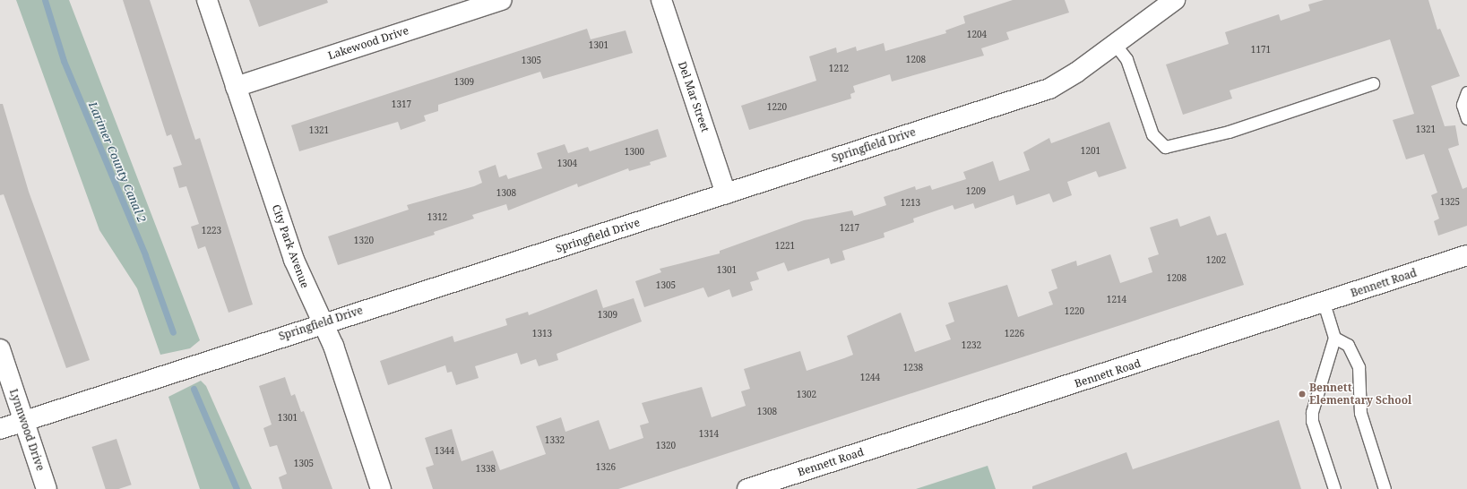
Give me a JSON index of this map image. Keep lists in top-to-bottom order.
{
  "streets": {
    "street": [
      "Lakewood Drive",
      "Del Mar Street",
      "Springfield Drive",
      "City Park Avenue",
      "Bennett Road",
      "Lynnwood Drive"
    ]
  },
  "crossings": [
    ["Lakewood Drive", "City Park Avenue"],
    ["Del Mar Street", "Springfield Drive"],
    ["Springfield Drive", "City Park Avenue"],
    ["Springfield Drive", "Lynnwood Drive"]
  ],
  "water": ["Larimer County Canal 2"],
  "places": ["Bennett Elementary School"],
  "house_numbers": [
    "1204",
    "1301",
    "1171",
    "1208",
    "1305",
    "1212",
    "1309",
    "1317",
    "1220",
    "1321",
    "1321",
    "1201",
    "1300",
    "1304",
    "1209",
    "1308",
    "1325",
    "1213",
    "1312",
    "1217",
    "1223",
    "1320",
    "1221",
    "1202",
    "1301",
    "1208",
    "1305",
    "1214",
    "1220",
    "1309",
    "1313",
    "1226",
    "1232",
    "1238",
    "1244",
    "1302",
    "1308",
    "1301",
    "1314",
    "1332",
    "1320",
    "1344",
    "1305",
    "1326",
    "1338"
  ]
}
